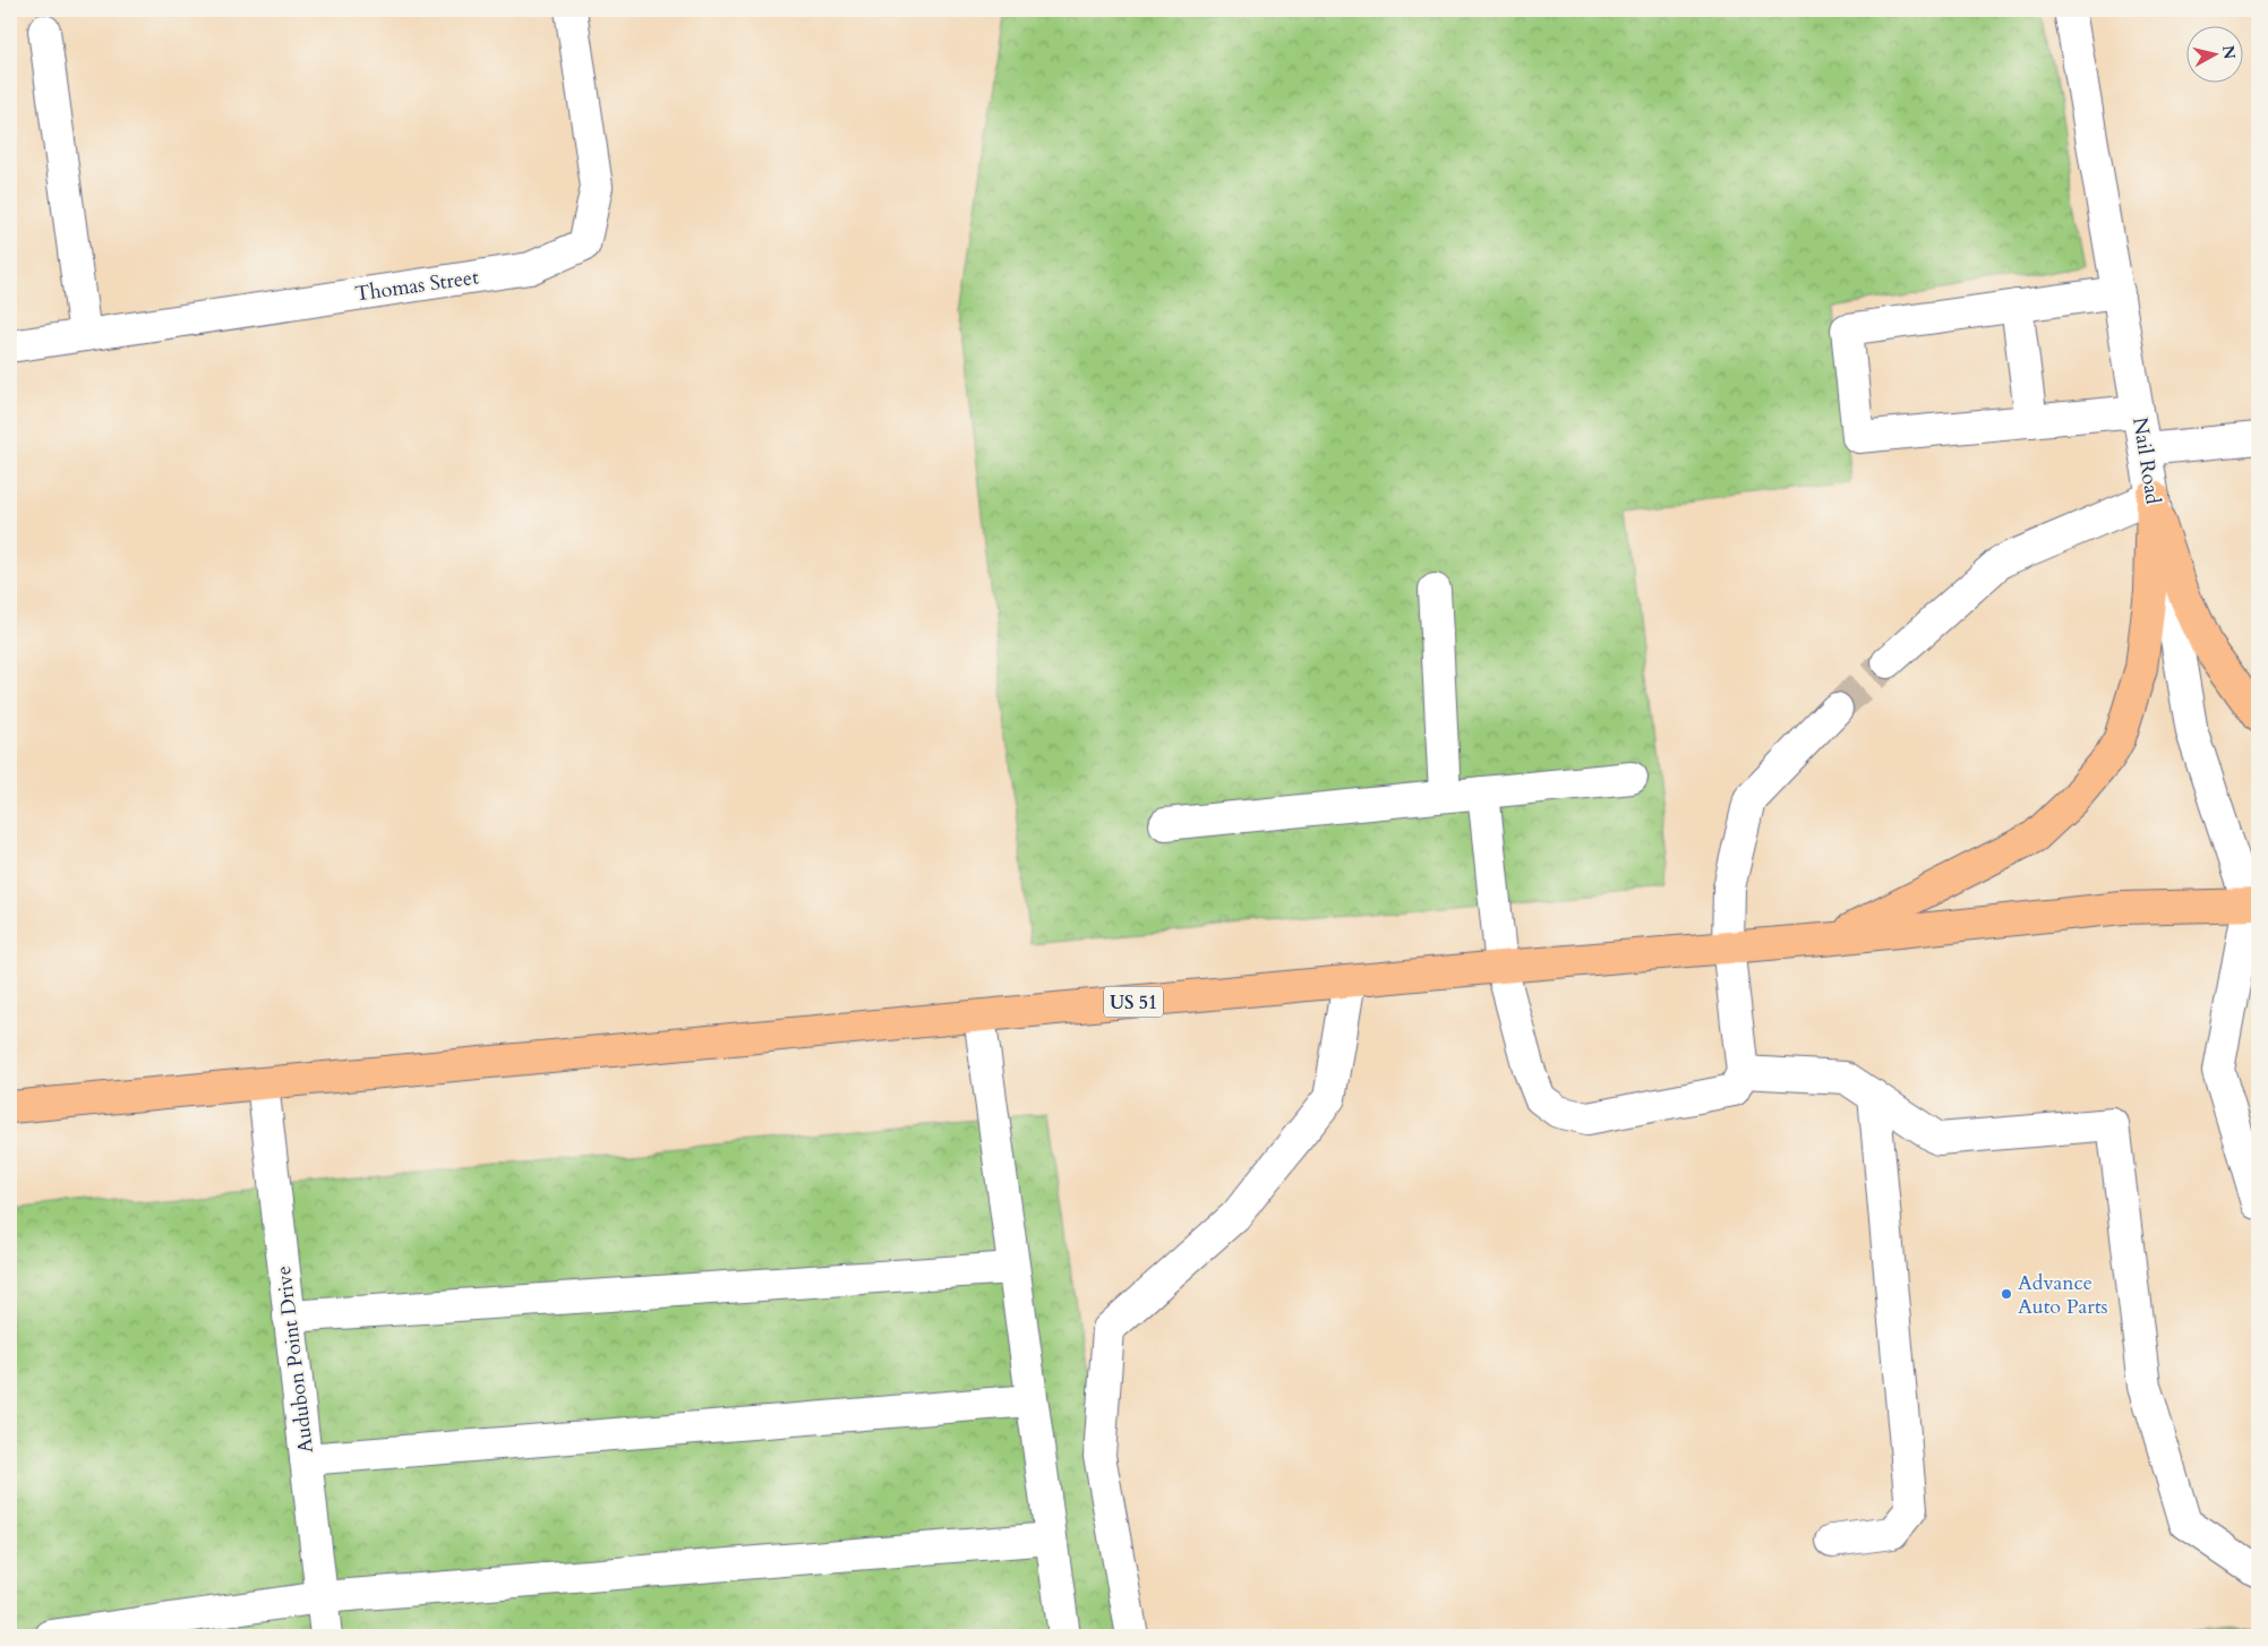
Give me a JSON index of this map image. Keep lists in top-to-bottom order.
{
  "streets": {
    "main road": ["US 51"],
    "street": ["Thomas Street", "Nail Road", "Audubon Point Drive"]
  },
  "crossings": [
    ["Nail Road", "US 51"],
    ["US 51", "Audubon Point Drive"]
  ],
  "places": ["Advance Auto Parts"],
  "north": "right"
}
